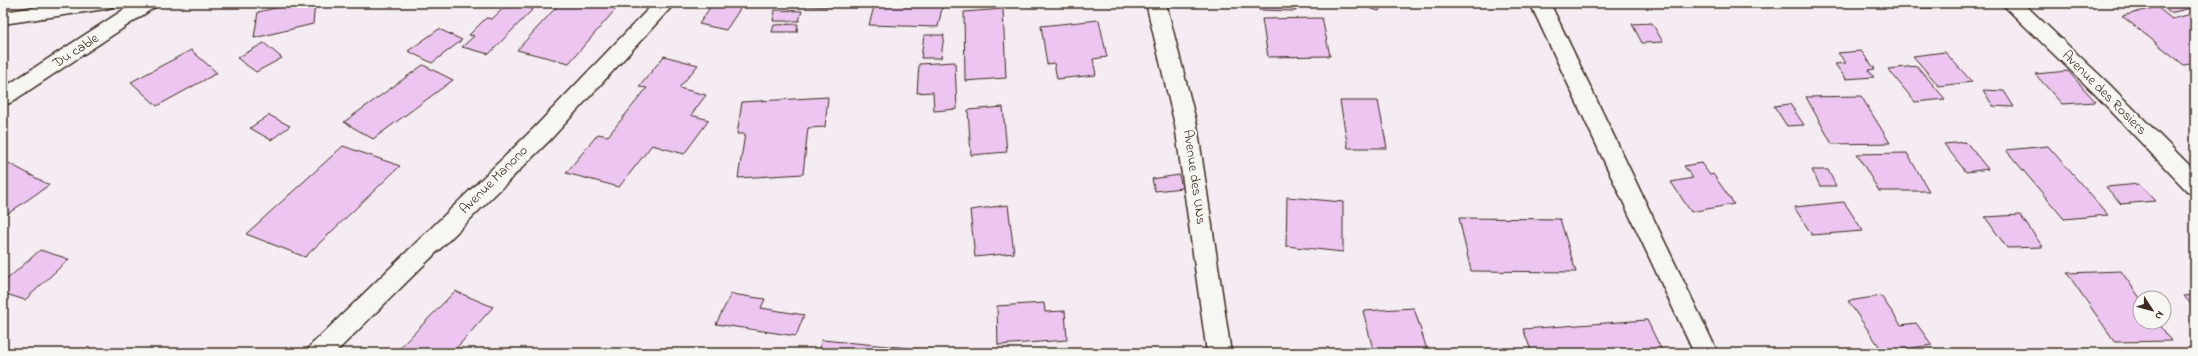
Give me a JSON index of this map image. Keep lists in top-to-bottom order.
{
  "streets": {
    "street": [
      "Du cable",
      "Avenue des Rosiers",
      "Avenue des UNs",
      "Avenue Manono"
    ]
  },
  "north": "bottom right"
}
